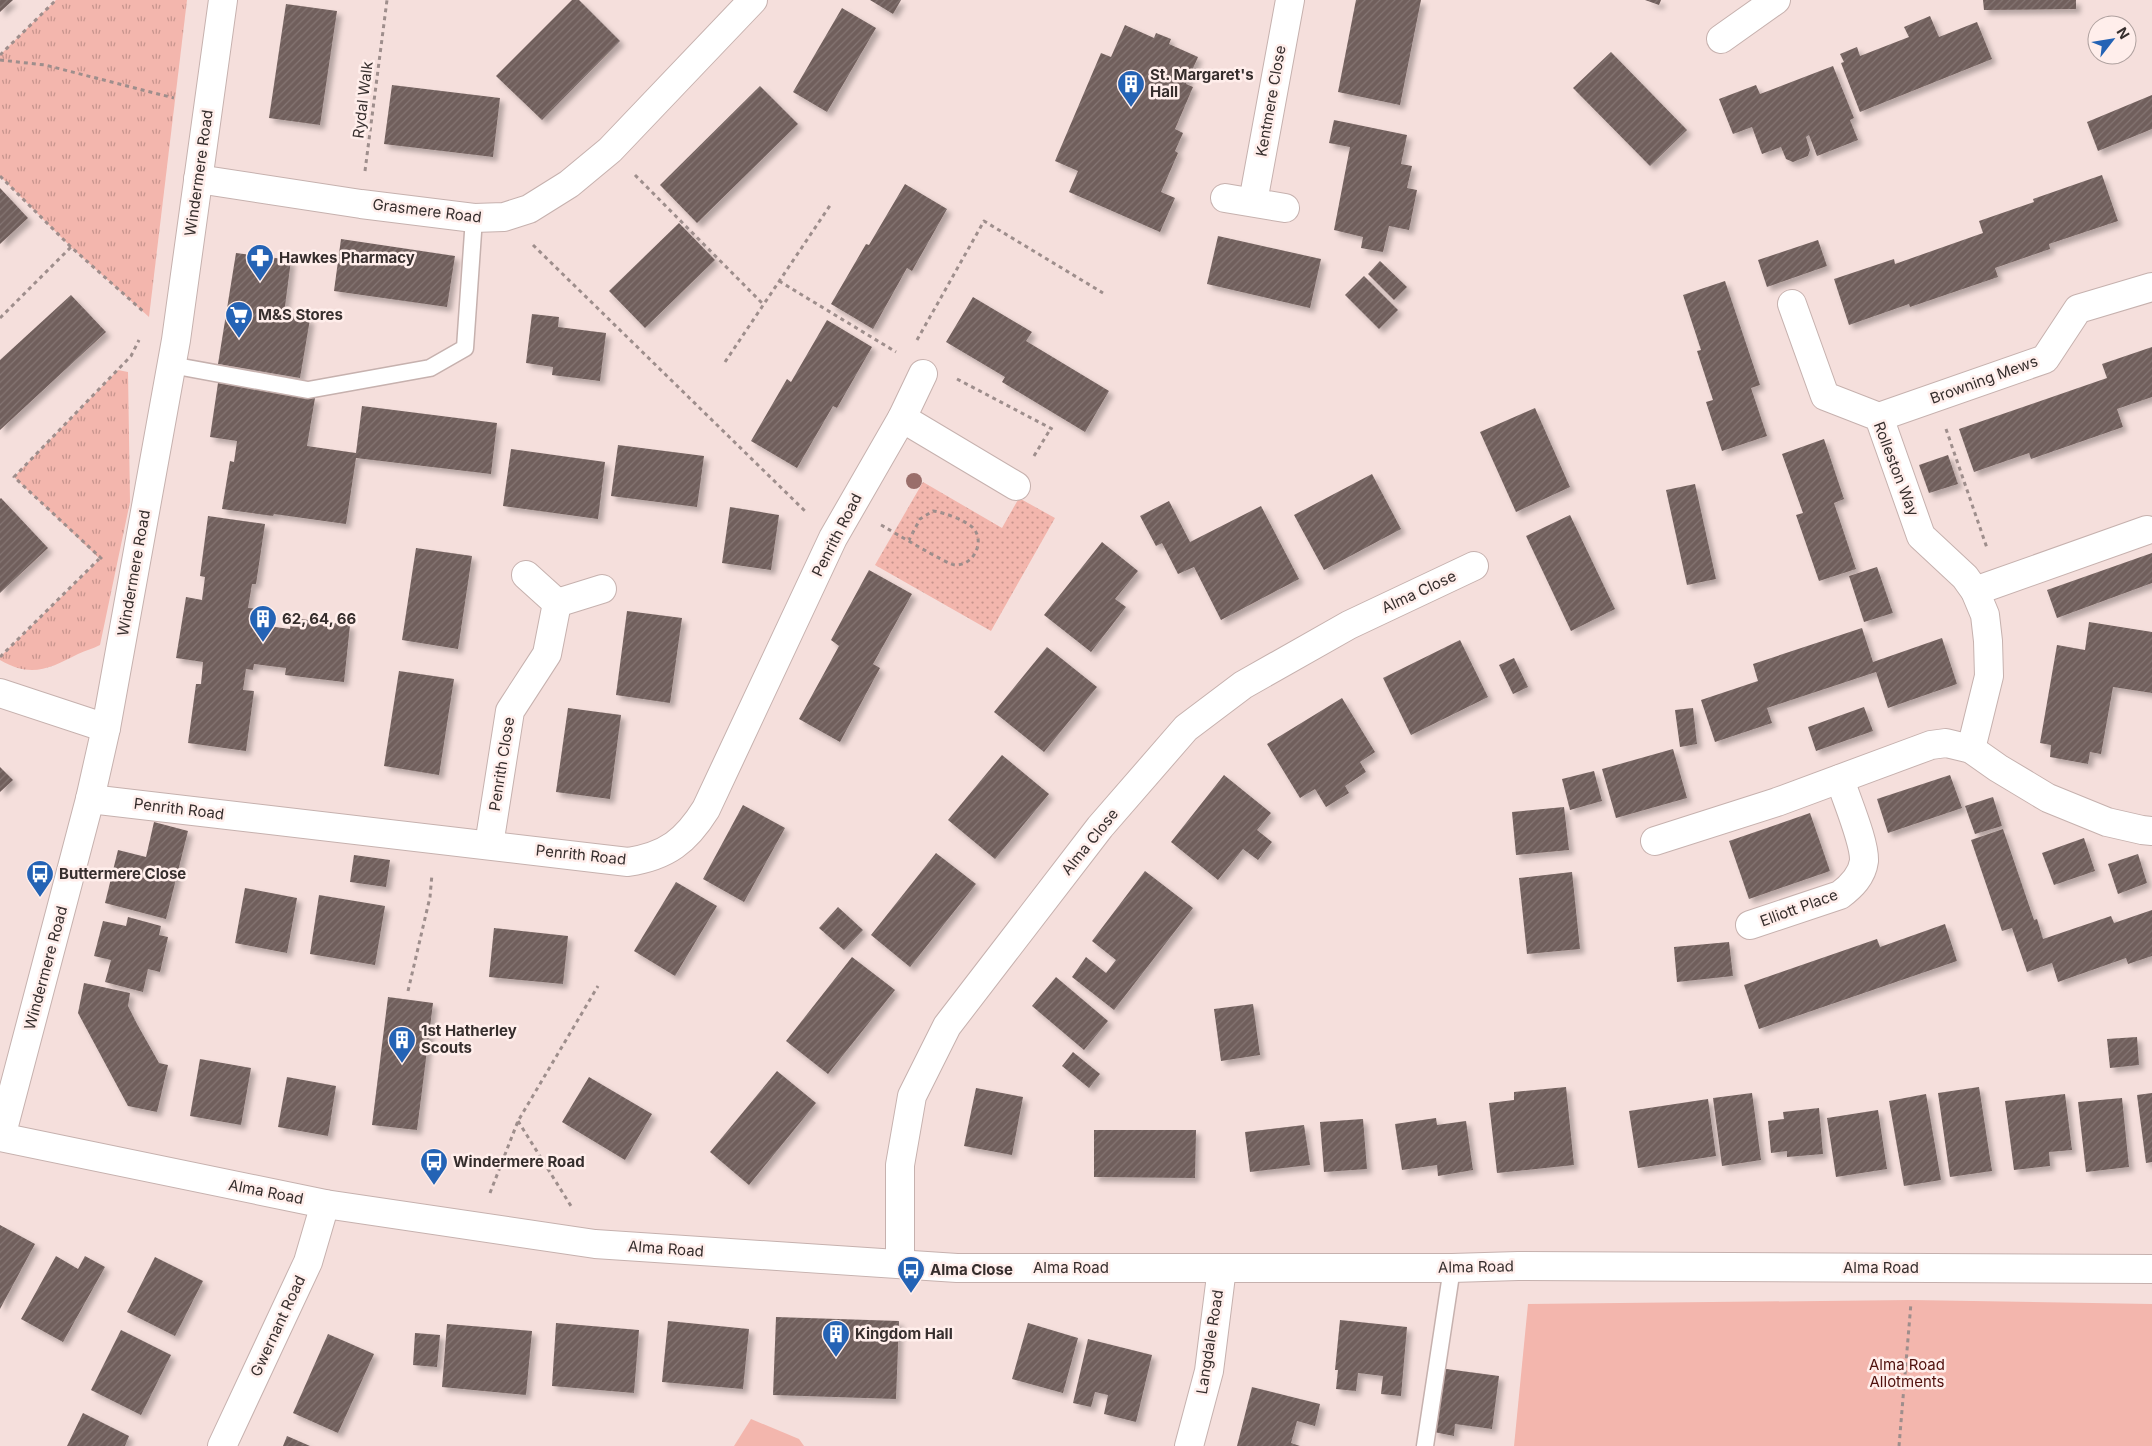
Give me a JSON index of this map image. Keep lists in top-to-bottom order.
{
  "streets": {
    "street": [
      "Kentmere Close",
      "Windermere Road",
      "Grasmere Road",
      "Browning Mews",
      "Rolleston Way",
      "Penrith Road",
      "Alma Close",
      "Penrith Close",
      "Elliott Place",
      "Alma Road",
      "Gwernant Road",
      "Langdale Road"
    ],
    "path": ["Rydal Walk"]
  },
  "crossings": [
    ["Rydal Walk", "Grasmere Road"],
    ["Windermere Road", "Grasmere Road"],
    ["Windermere Road", "Penrith Road"],
    ["Windermere Road", "Alma Road"],
    ["Browning Mews", "Rolleston Way"],
    ["Penrith Road", "Penrith Close"],
    ["Alma Close", "Alma Road"],
    ["Alma Road", "Gwernant Road"],
    ["Alma Road", "Langdale Road"]
  ],
  "parks": ["Alma Road Allotments"],
  "places": {
    "building": [
      "St. Margaret's Hall",
      "62, 64, 66",
      "1st Hatherley Scouts",
      "Kingdom Hall"
    ],
    "pharmacy": ["Hawkes Pharmacy"],
    "supermarket": ["M&S Stores"],
    "bus stop": ["Buttermere Close", "Windermere Road", "Alma Close"]
  },
  "north": "top right"
}
